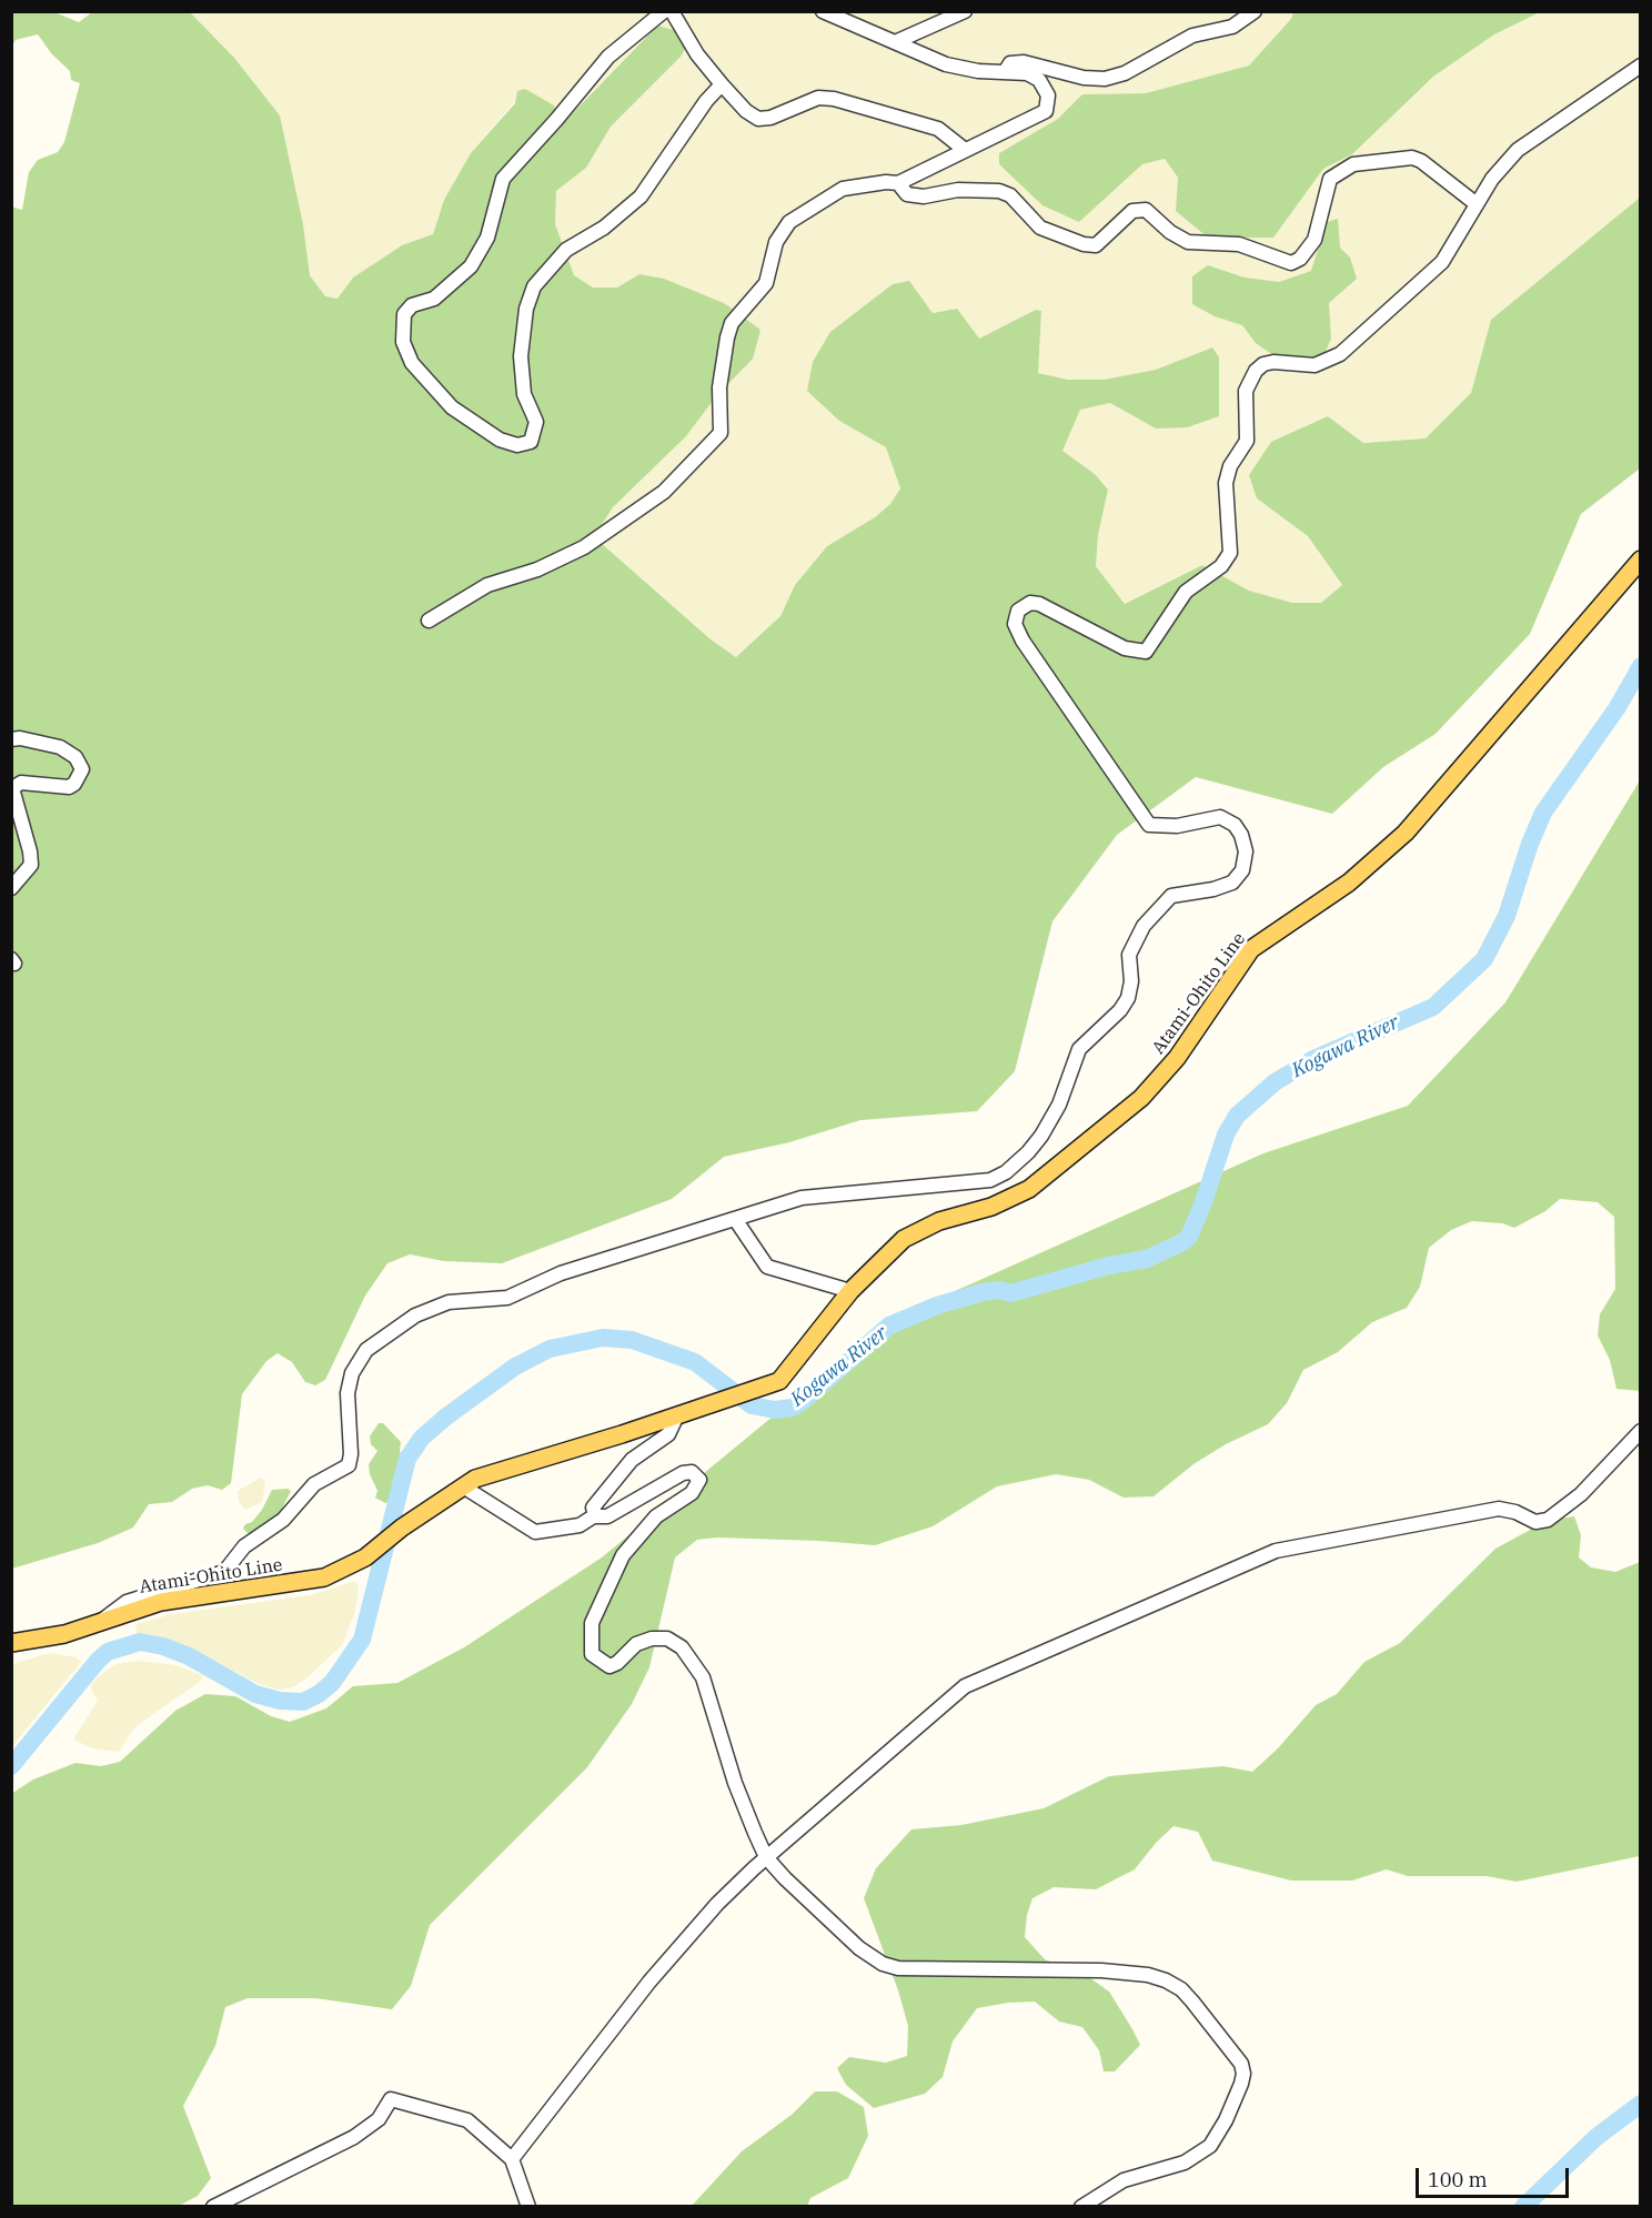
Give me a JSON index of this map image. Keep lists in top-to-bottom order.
{
  "streets": {
    "main road": ["Atami-Ohito Line"]
  },
  "water": ["Kogawa River"],
  "scale_bar": "100 m"
}
